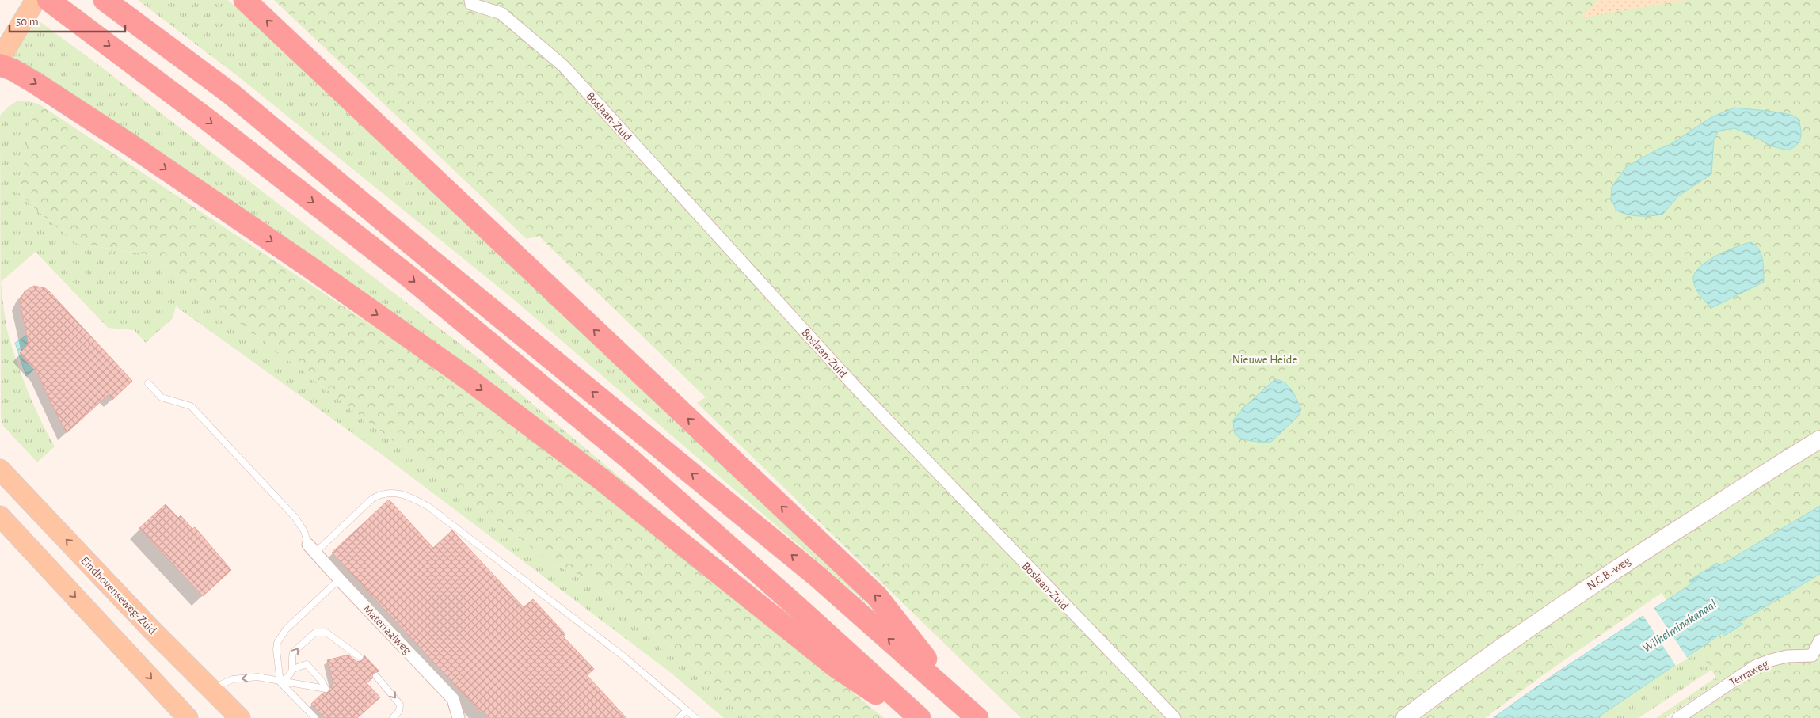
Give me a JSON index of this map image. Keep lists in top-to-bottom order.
{
  "streets": {
    "main road": ["Eindhovenseweg-Zuid"],
    "street": [
      "Boslaan-Zuid",
      "N.C.B.-weg",
      "Materiaalweg",
      "Terraweg"
    ]
  },
  "water": ["Wilhelminakanaal"],
  "parks": ["Nieuwe Heide"],
  "scale_bar": "50 m"
}
